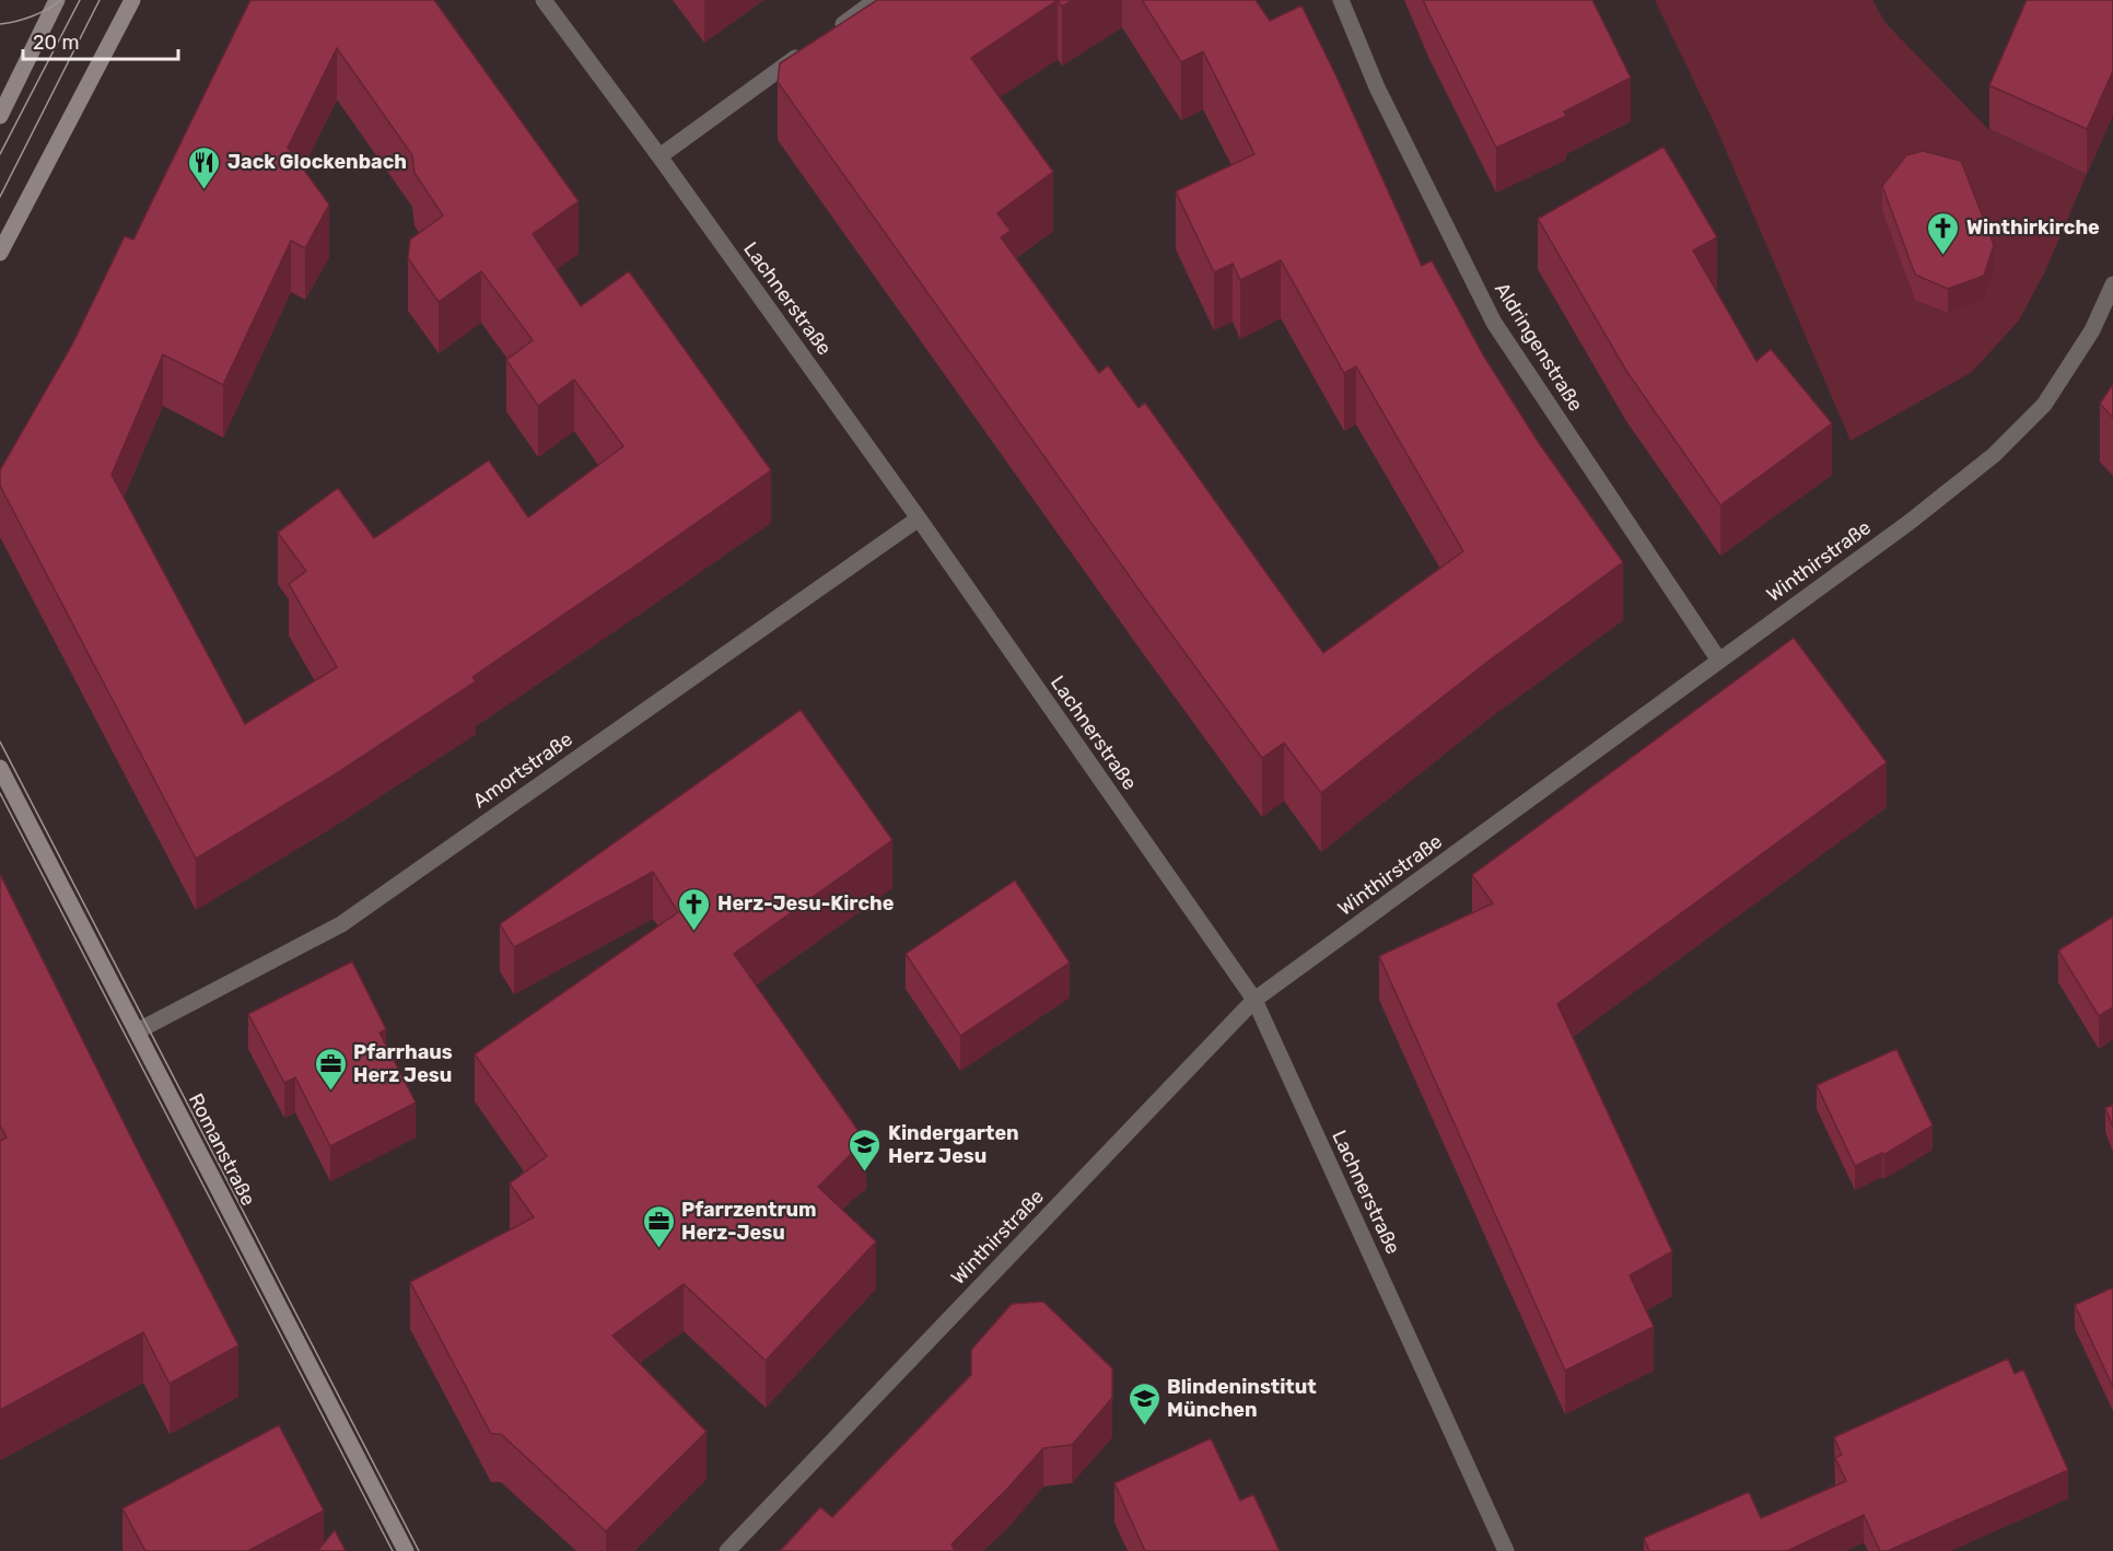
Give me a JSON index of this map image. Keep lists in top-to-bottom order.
{
  "streets": {
    "main road": ["Romanstraße"],
    "street": [
      "Lachnerstraße",
      "Aldringenstraße",
      "Winthirstraße",
      "Amortstraße"
    ]
  },
  "crossings": [
    ["Lachnerstraße", "Winthirstraße"],
    ["Lachnerstraße", "Amortstraße"],
    ["Aldringenstraße", "Winthirstraße"],
    ["Amortstraße", "Romanstraße"]
  ],
  "places": {
    "restaurant": ["Jack Glockenbach"],
    "church": ["Winthirkirche", "Herz-Jesu-Kirche"],
    "office": ["Pfarrhaus Herz Jesu", "Pfarrzentrum Herz-Jesu"],
    "school or university": ["Kindergarten Herz Jesu", "Blindeninstitut München"]
  },
  "scale_bar": "20 m"
}
